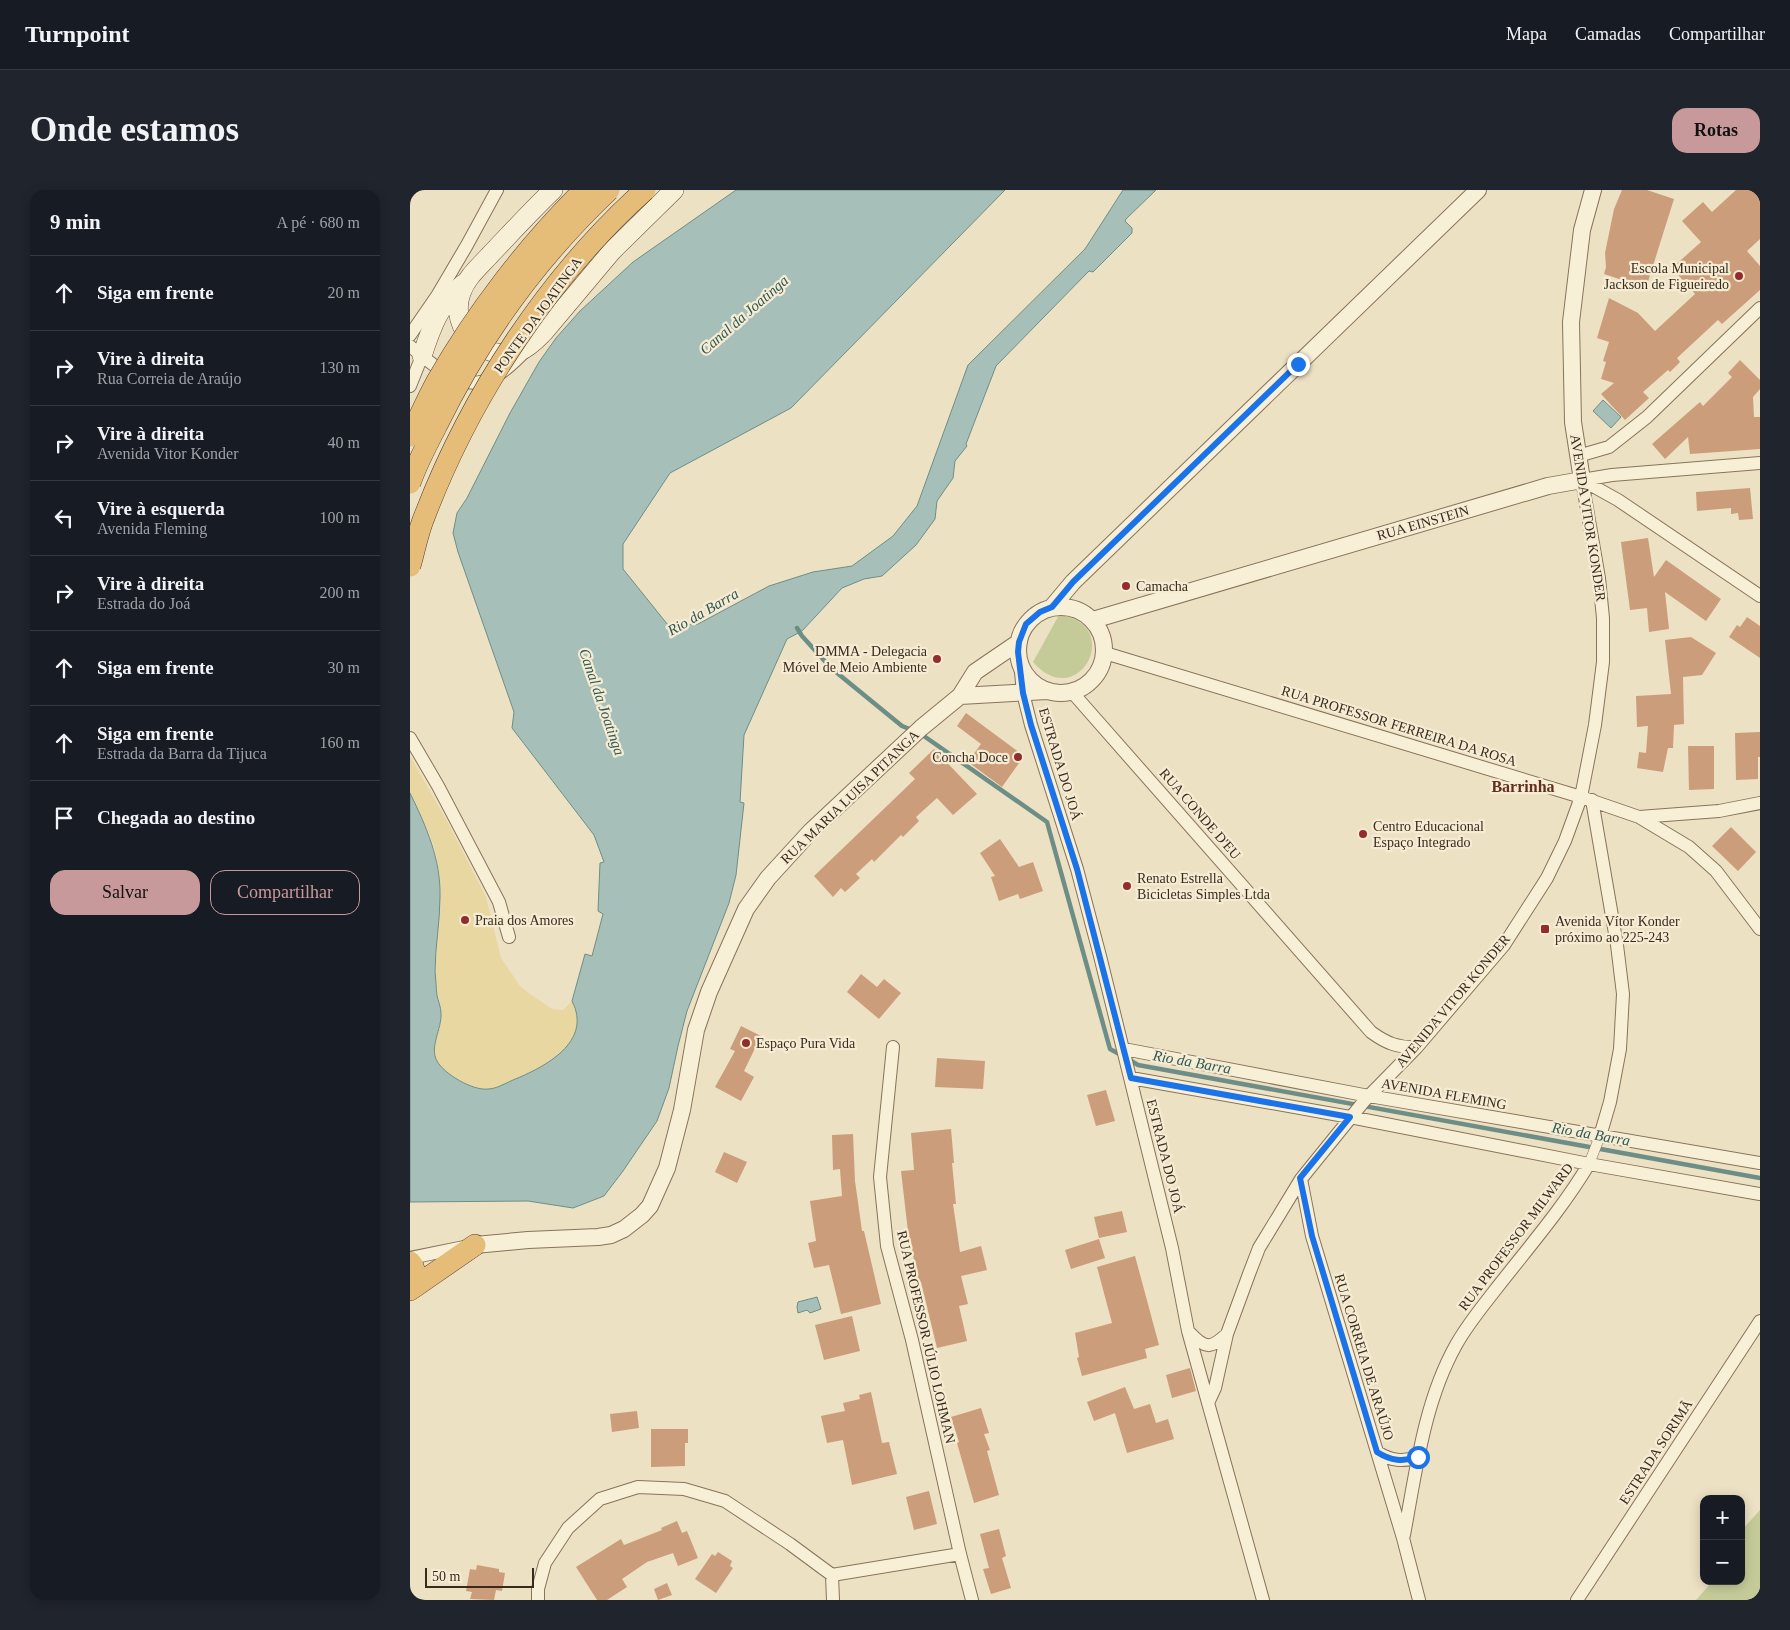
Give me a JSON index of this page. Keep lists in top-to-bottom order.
{
  "streets": {
    "highway": ["PONTE DA JOATINGA"],
    "street": [
      "AVENIDA VITOR KONDER",
      "RUA EINSTEIN",
      "RUA PROFESSOR FERREIRA DA ROSA",
      "ESTRADA DO JOÁ",
      "RUA MARIA LUISA PITANGA",
      "RUA CONDE D'EU",
      "AVENIDA FLEMING",
      "RUA PROFESSOR MILWARD",
      "RUA PROFESSOR JÚLIO LOHMAN",
      "RUA CORREIA DE ARAÚJO",
      "ESTRADA SORIMÃ"
    ]
  },
  "crossings": [
    ["AVENIDA VITOR KONDER", "RUA EINSTEIN"],
    ["AVENIDA VITOR KONDER", "RUA PROFESSOR FERREIRA DA ROSA"],
    ["AVENIDA VITOR KONDER", "ESTRADA DO JOÁ"],
    ["AVENIDA VITOR KONDER", "RUA CONDE D'EU"],
    ["AVENIDA VITOR KONDER", "AVENIDA FLEMING"],
    ["AVENIDA VITOR KONDER", "RUA PROFESSOR MILWARD"],
    ["AVENIDA VITOR KONDER", "RUA CORREIA DE ARAÚJO"],
    ["RUA EINSTEIN", "RUA PROFESSOR FERREIRA DA ROSA"],
    ["RUA EINSTEIN", "ESTRADA DO JOÁ"],
    ["RUA EINSTEIN", "RUA MARIA LUISA PITANGA"],
    ["RUA EINSTEIN", "RUA CONDE D'EU"],
    ["RUA PROFESSOR FERREIRA DA ROSA", "ESTRADA DO JOÁ"],
    ["RUA PROFESSOR FERREIRA DA ROSA", "RUA MARIA LUISA PITANGA"],
    ["RUA PROFESSOR FERREIRA DA ROSA", "RUA CONDE D'EU"],
    ["RUA PROFESSOR FERREIRA DA ROSA", "RUA PROFESSOR MILWARD"],
    ["ESTRADA DO JOÁ", "RUA MARIA LUISA PITANGA"],
    ["ESTRADA DO JOÁ", "RUA CONDE D'EU"],
    ["ESTRADA DO JOÁ", "AVENIDA FLEMING"],
    ["RUA MARIA LUISA PITANGA", "RUA CONDE D'EU"],
    ["AVENIDA FLEMING", "RUA PROFESSOR MILWARD"],
    ["RUA PROFESSOR MILWARD", "RUA CORREIA DE ARAÚJO"]
  ],
  "districts": ["Barrinha"],
  "water": ["Canal da Joatinga", "Rio da Barra"],
  "places": {
    "other": [
      "Escola Municipal Jackson de Figueiredo",
      "Camacha",
      "DMMA - Delegacia Móvel de Meio Ambiente",
      "Concha Doce",
      "Centro Educacional Espaço Integrado",
      "Renato Estrella Bicicletas Simples Ltda",
      "Praia dos Amores",
      "Espaço Pura Vida"
    ],
    "transit": ["Avenida Vítor Konder próximo ao 225-243"]
  },
  "scale_bar": "50 m",
  "page": {
    "header": "Turnpoint",
    "nav": ["Mapa", "Camadas", "Compartilhar"],
    "buttons": [
      "Rotas",
      ["Salvar", "Compartilhar"]
    ],
    "title": "Onde estamos",
    "heading": ["9 min", "A pé · 680 m"],
    "list": [
      ["Siga em frente", "20 m"],
      ["Vire à direita", "Rua Correia de Araújo", "130 m"],
      ["Vire à direita", "Avenida Vitor Konder", "40 m"],
      ["Vire à esquerda", "Avenida Fleming", "100 m"],
      ["Vire à direita", "Estrada do Joá", "200 m"],
      ["Siga em frente", "30 m"],
      ["Siga em frente", "Estrada da Barra da Tijuca", "160 m"],
      "Chegada ao destino"
    ],
    "map_buttons": ["+", "−"],
    "scale": "50 m"
  }
}
